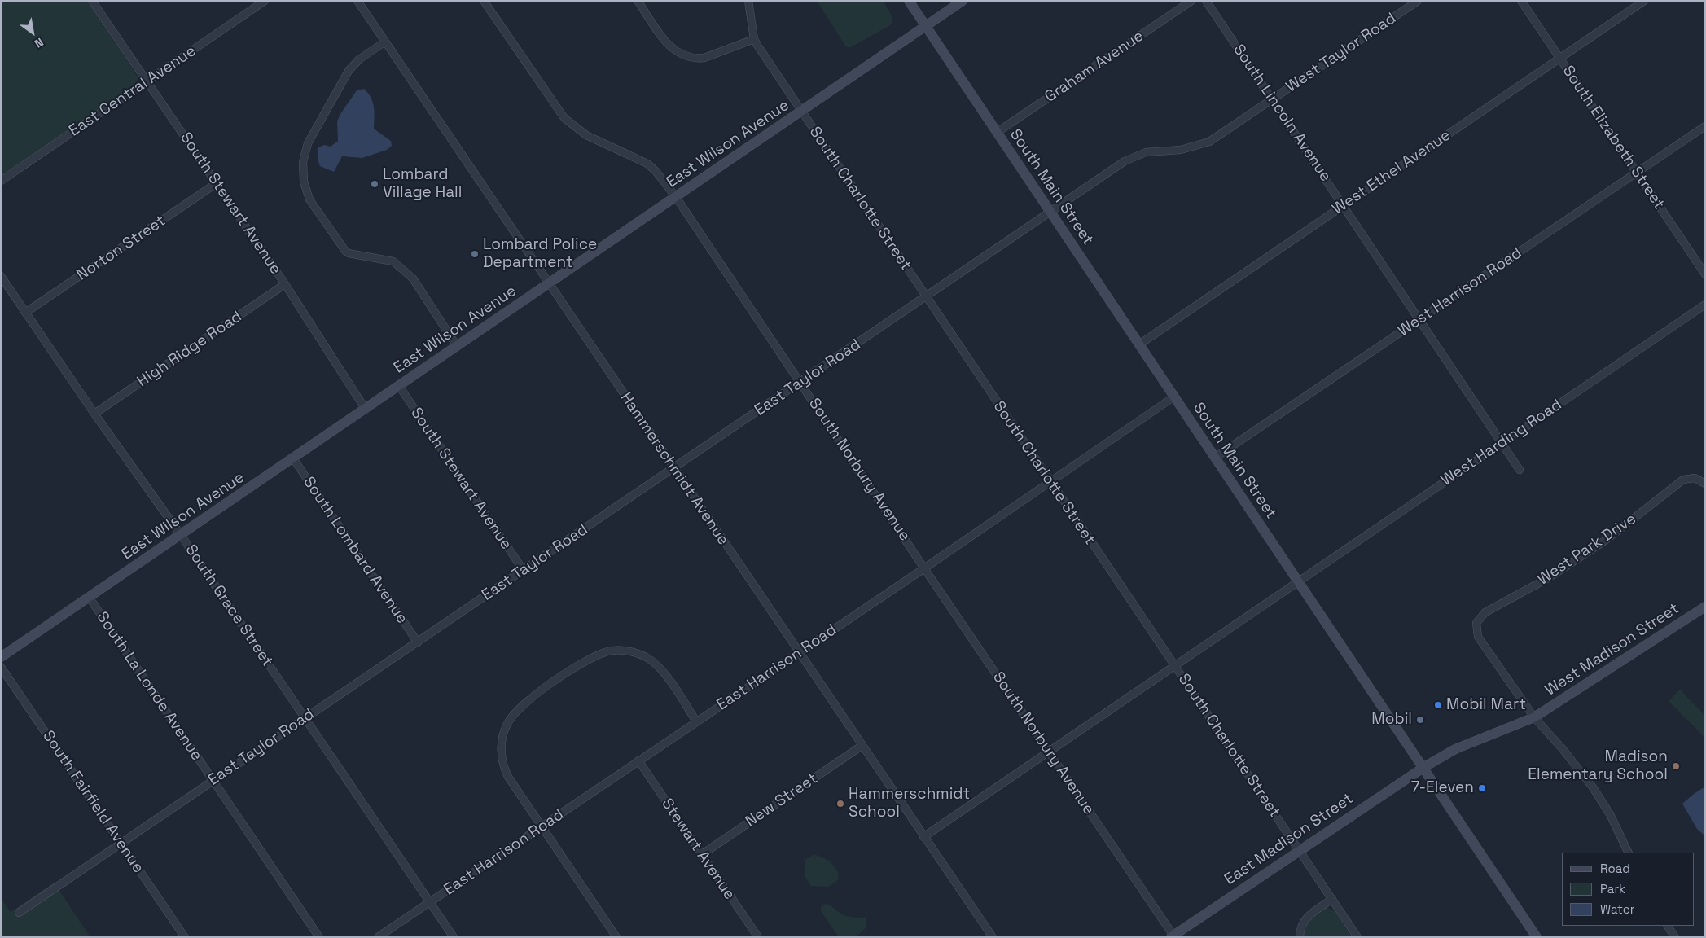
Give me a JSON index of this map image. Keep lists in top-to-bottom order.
{
  "streets": {
    "street": [
      "West Taylor Road",
      "Graham Avenue",
      "East Central Avenue",
      "South Lincoln Avenue",
      "South Elizabeth Street",
      "East Wilson Avenue",
      "West Ethel Avenue",
      "South Main Street",
      "South Charlotte Street",
      "South Stewart Avenue",
      "Norton Street",
      "West Harrison Road",
      "High Ridge Road",
      "East Taylor Road",
      "West Harding Road",
      "Hammerschmidt Avenue",
      "South Norbury Avenue",
      "West Park Drive",
      "South Lombard Avenue",
      "South Grace Street",
      "West Madison Street",
      "East Harrison Road",
      "South La Londe Avenue",
      "New Street",
      "South Fairfield Avenue",
      "East Madison Street",
      "Stewart Avenue"
    ]
  },
  "crossings": [
    ["West Taylor Road", "South Lincoln Avenue"],
    ["West Taylor Road", "South Main Street"],
    ["West Taylor Road", "East Taylor Road"],
    ["Graham Avenue", "South Main Street"],
    ["East Central Avenue", "South Stewart Avenue"],
    ["South Lincoln Avenue", "West Ethel Avenue"],
    ["South Lincoln Avenue", "West Harrison Road"],
    ["South Lincoln Avenue", "West Harding Road"],
    ["South Elizabeth Street", "West Ethel Avenue"],
    ["South Elizabeth Street", "West Harrison Road"],
    ["East Wilson Avenue", "South Main Street"],
    ["East Wilson Avenue", "South Charlotte Street"],
    ["East Wilson Avenue", "South Stewart Avenue"],
    ["East Wilson Avenue", "Hammerschmidt Avenue"],
    ["East Wilson Avenue", "South Norbury Avenue"],
    ["East Wilson Avenue", "South Lombard Avenue"],
    ["East Wilson Avenue", "South Grace Street"],
    ["East Wilson Avenue", "South La Londe Avenue"],
    ["West Ethel Avenue", "South Main Street"],
    ["South Main Street", "West Harrison Road"],
    ["South Main Street", "East Taylor Road"],
    ["South Main Street", "West Harding Road"],
    ["South Main Street", "West Madison Street"],
    ["South Main Street", "East Harrison Road"],
    ["South Main Street", "East Madison Street"],
    ["South Charlotte Street", "East Taylor Road"],
    ["South Charlotte Street", "West Harding Road"],
    ["South Charlotte Street", "East Harrison Road"],
    ["South Charlotte Street", "East Madison Street"],
    ["South Stewart Avenue", "Norton Street"],
    ["South Stewart Avenue", "High Ridge Road"],
    ["South Stewart Avenue", "East Taylor Road"],
    ["Norton Street", "South Grace Street"],
    ["High Ridge Road", "South Grace Street"],
    ["East Taylor Road", "Hammerschmidt Avenue"],
    ["East Taylor Road", "South Norbury Avenue"],
    ["East Taylor Road", "South Lombard Avenue"],
    ["East Taylor Road", "South Grace Street"],
    ["East Taylor Road", "South La Londe Avenue"],
    ["East Taylor Road", "South Fairfield Avenue"],
    ["West Harding Road", "Hammerschmidt Avenue"],
    ["West Harding Road", "South Norbury Avenue"],
    ["Hammerschmidt Avenue", "East Harrison Road"],
    ["Hammerschmidt Avenue", "New Street"],
    ["South Norbury Avenue", "East Harrison Road"],
    ["South Norbury Avenue", "East Madison Street"],
    ["West Park Drive", "West Madison Street"],
    ["South Grace Street", "East Harrison Road"],
    ["West Madison Street", "East Madison Street"],
    ["East Harrison Road", "Stewart Avenue"],
    ["New Street", "Stewart Avenue"]
  ],
  "places": [
    "Lombard Village Hall",
    "Lombard Police Department",
    "Mobil Mart",
    "Mobil",
    "Madison Elementary School",
    "7-Eleven",
    "Hammerschmidt School"
  ],
  "legend": ["Road", "Park", "Water"],
  "north": "bottom right"
}
